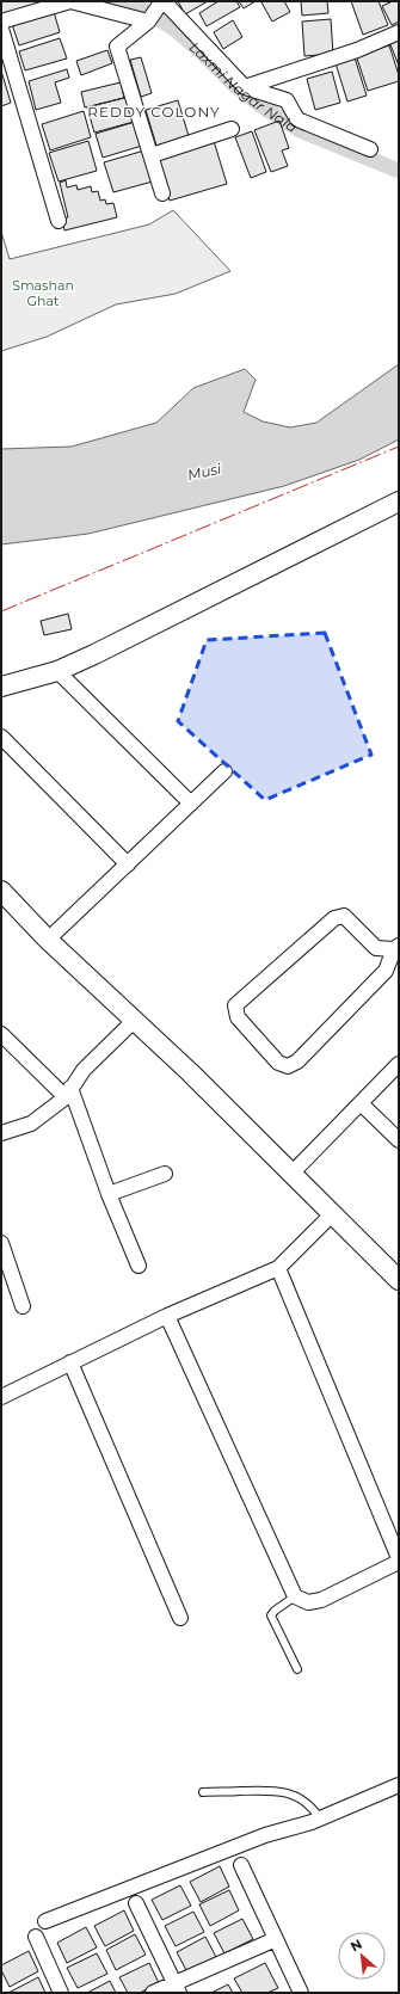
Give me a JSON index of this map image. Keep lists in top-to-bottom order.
{
  "districts": ["REDDY COLONY"],
  "water": ["Laxmi Nagar Nala", "Musi"],
  "parks": ["Smashan Ghat"],
  "north": "top left"
}
